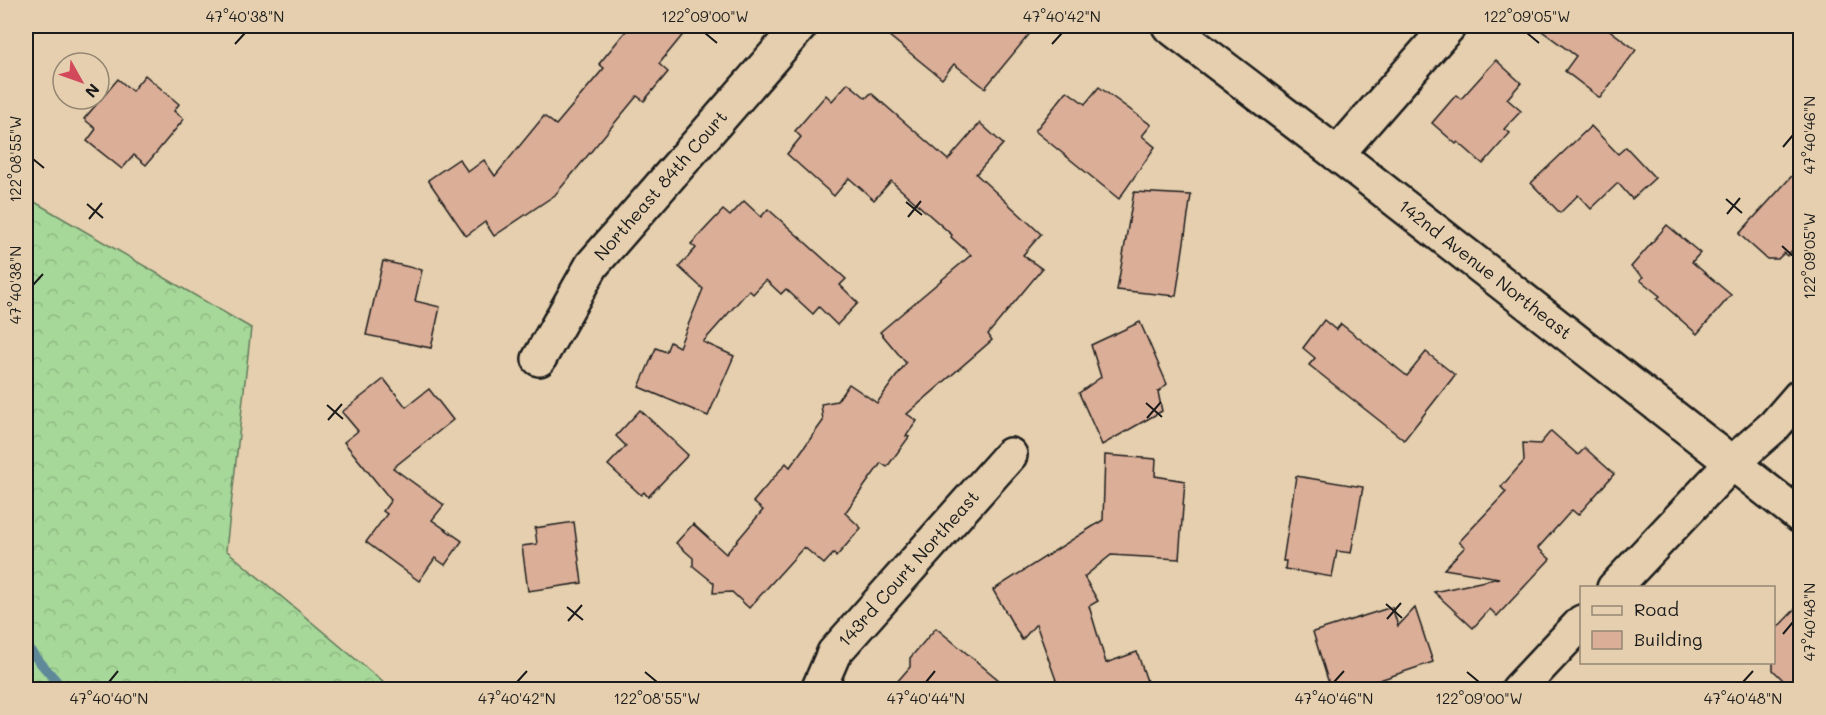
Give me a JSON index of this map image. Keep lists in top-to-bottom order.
{
  "streets": {
    "street": ["Northeast 84th Court", "142nd Avenue Northeast", "143rd Court Northeast"]
  },
  "legend": ["Road", "Building"],
  "north": "bottom right",
  "coordinates": [
    "47°40'38\"N",
    "122°09'00\"W",
    "47°40'42\"N",
    "122°09'05\"W",
    "47°40'46\"N",
    "122°08'55\"W",
    "47°40'48\"N",
    "47°40'40\"N",
    "47°40'44\"N"
  ]
}
